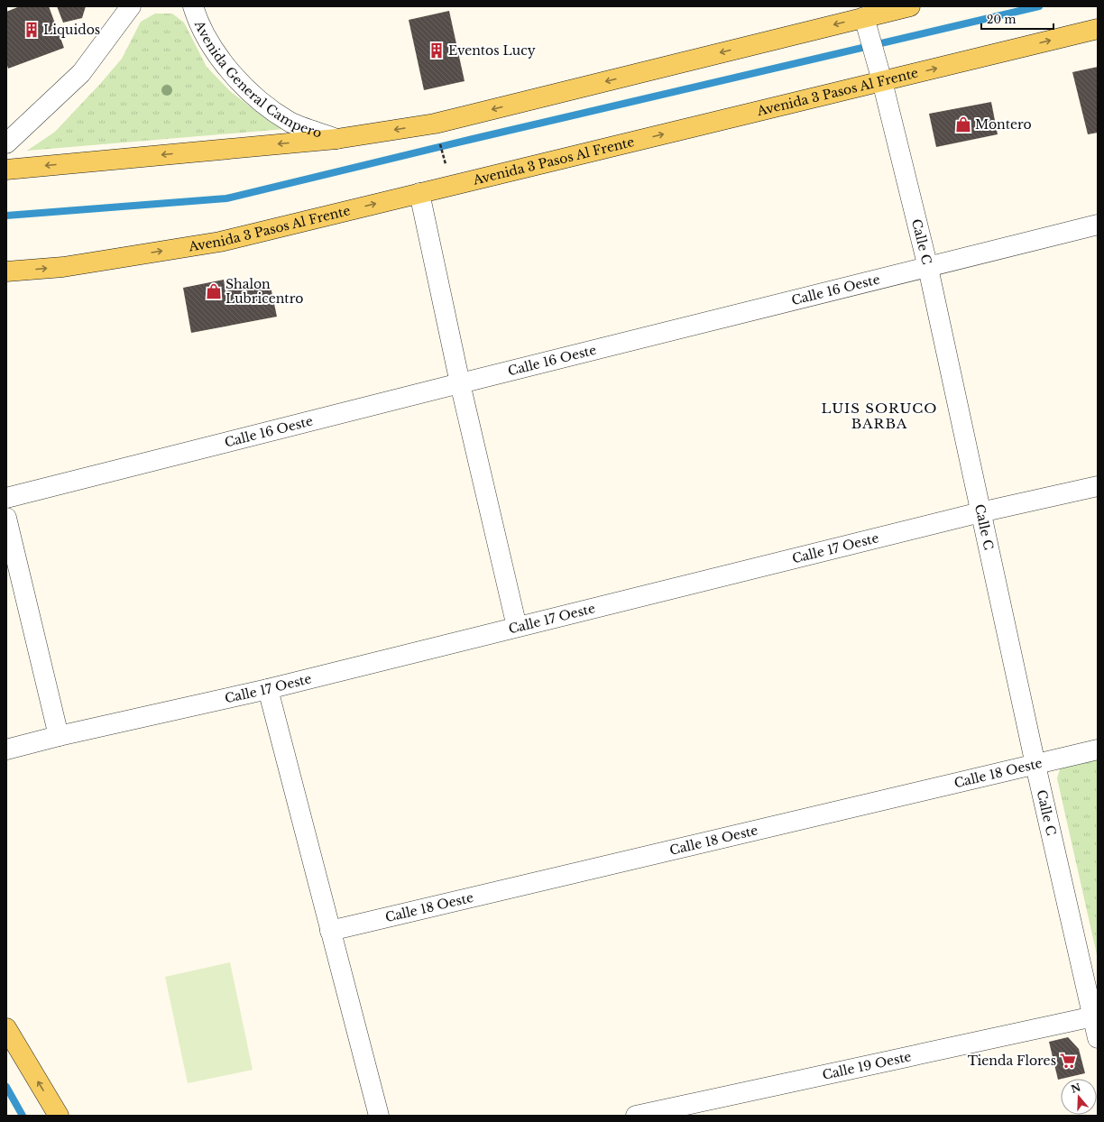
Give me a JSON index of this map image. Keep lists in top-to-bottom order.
{
  "streets": {
    "main road": ["Avenida 3 Pasos Al Frente"],
    "street": [
      "Avenida General Campero",
      "Calle C",
      "Calle 16 Oeste",
      "Calle 17 Oeste",
      "Calle 18 Oeste",
      "Calle 19 Oeste"
    ]
  },
  "crossings": [
    ["Avenida 3 Pasos Al Frente", "Calle C"],
    ["Calle C", "Calle 16 Oeste"],
    ["Calle C", "Calle 17 Oeste"],
    ["Calle C", "Calle 18 Oeste"],
    ["Calle C", "Calle 19 Oeste"]
  ],
  "districts": ["LUIS SORUCO BARBA"],
  "places": {
    "building": ["Liquidos", "Eventos Lucy"],
    "shop": ["Montero", "Shalon Lubricentro"],
    "supermarket": ["Tienda Flores"]
  },
  "scale_bar": "20 m",
  "north": "top"
}
